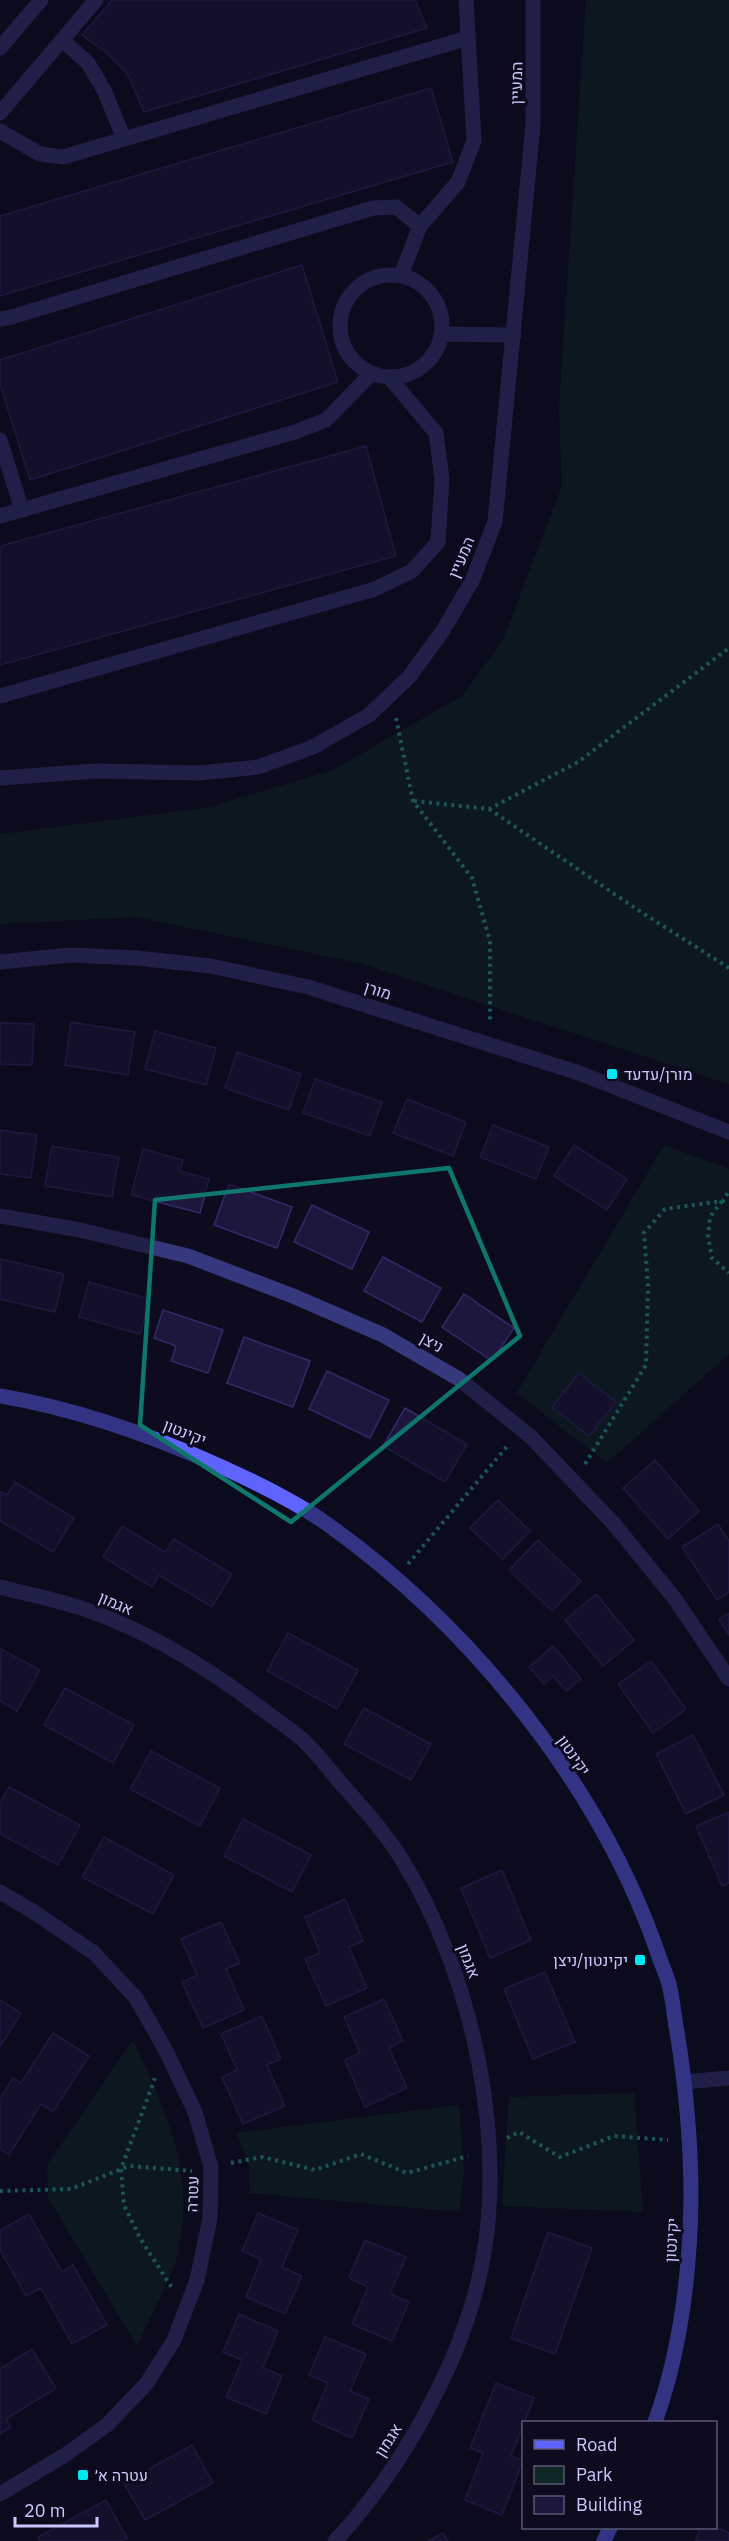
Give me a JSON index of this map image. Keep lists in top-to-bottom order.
{
  "streets": {
    "street": [
      "המעיין",
      "מורן",
      "ניצן",
      "יקינטון",
      "אגמון",
      "עטרה"
    ]
  },
  "places": {
    "transit": ["מורן/עדעד", "יקינטון/ניצן", "עטרה א׳"]
  },
  "legend": ["Road", "Park", "Building"],
  "scale_bar": "20 m"
}
